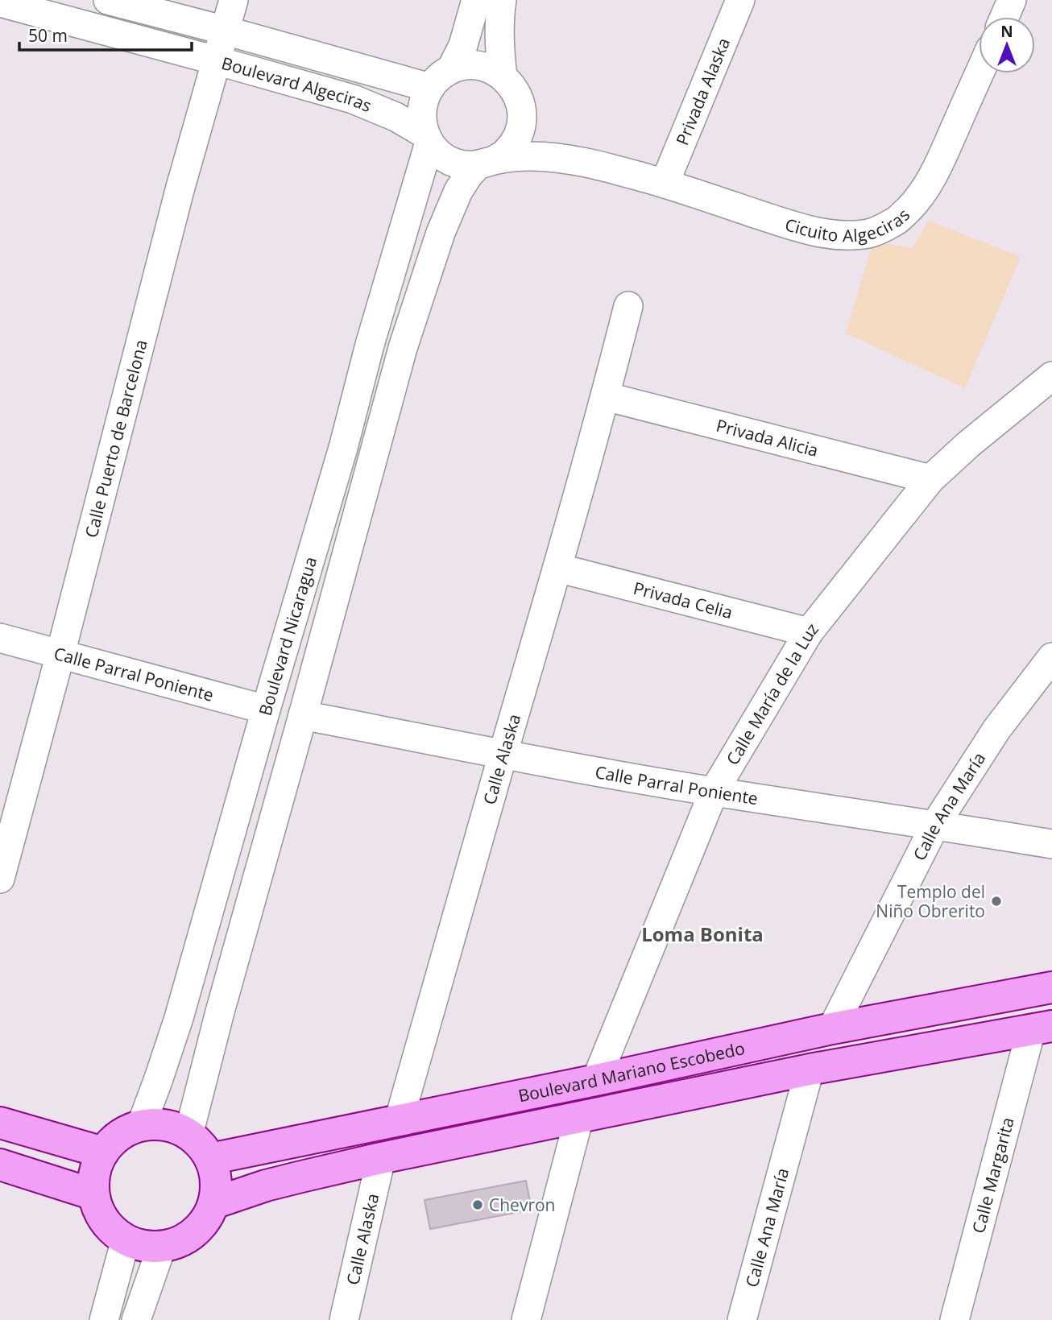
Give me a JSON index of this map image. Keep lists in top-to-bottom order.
{
  "streets": {
    "main road": ["Boulevard Mariano Escobedo"],
    "street": [
      "Boulevard Algeciras",
      "Privada Alaska",
      "Cicuito Algeciras",
      "Privada Alicia",
      "Calle Puerto de Barcelona",
      "Privada Celia",
      "Boulevard Nicaragua",
      "Calle Parral Poniente",
      "Calle María de la Luz",
      "Calle Alaska",
      "Calle Ana María",
      "Calle Margarita"
    ]
  },
  "crossings": [
    ["Boulevard Algeciras", "Cicuito Algeciras"],
    ["Boulevard Algeciras", "Calle Puerto de Barcelona"],
    ["Boulevard Algeciras", "Boulevard Nicaragua"],
    ["Privada Alaska", "Cicuito Algeciras"],
    ["Cicuito Algeciras", "Boulevard Nicaragua"],
    ["Privada Alicia", "Calle María de la Luz"],
    ["Privada Alicia", "Calle Alaska"],
    ["Calle Puerto de Barcelona", "Calle Parral Poniente"],
    ["Privada Celia", "Calle María de la Luz"],
    ["Privada Celia", "Calle Alaska"],
    ["Boulevard Nicaragua", "Calle Parral Poniente"],
    ["Boulevard Nicaragua", "Boulevard Mariano Escobedo"],
    ["Calle Parral Poniente", "Calle María de la Luz"],
    ["Calle Parral Poniente", "Calle Alaska"],
    ["Calle Parral Poniente", "Calle Ana María"],
    ["Calle María de la Luz", "Boulevard Mariano Escobedo"],
    ["Calle Alaska", "Boulevard Mariano Escobedo"],
    ["Calle Ana María", "Boulevard Mariano Escobedo"],
    ["Boulevard Mariano Escobedo", "Calle Margarita"]
  ],
  "districts": ["Loma Bonita"],
  "places": ["Templo del Niño Obrerito", "Chevron"],
  "scale_bar": "50 m",
  "north": "top"
}
